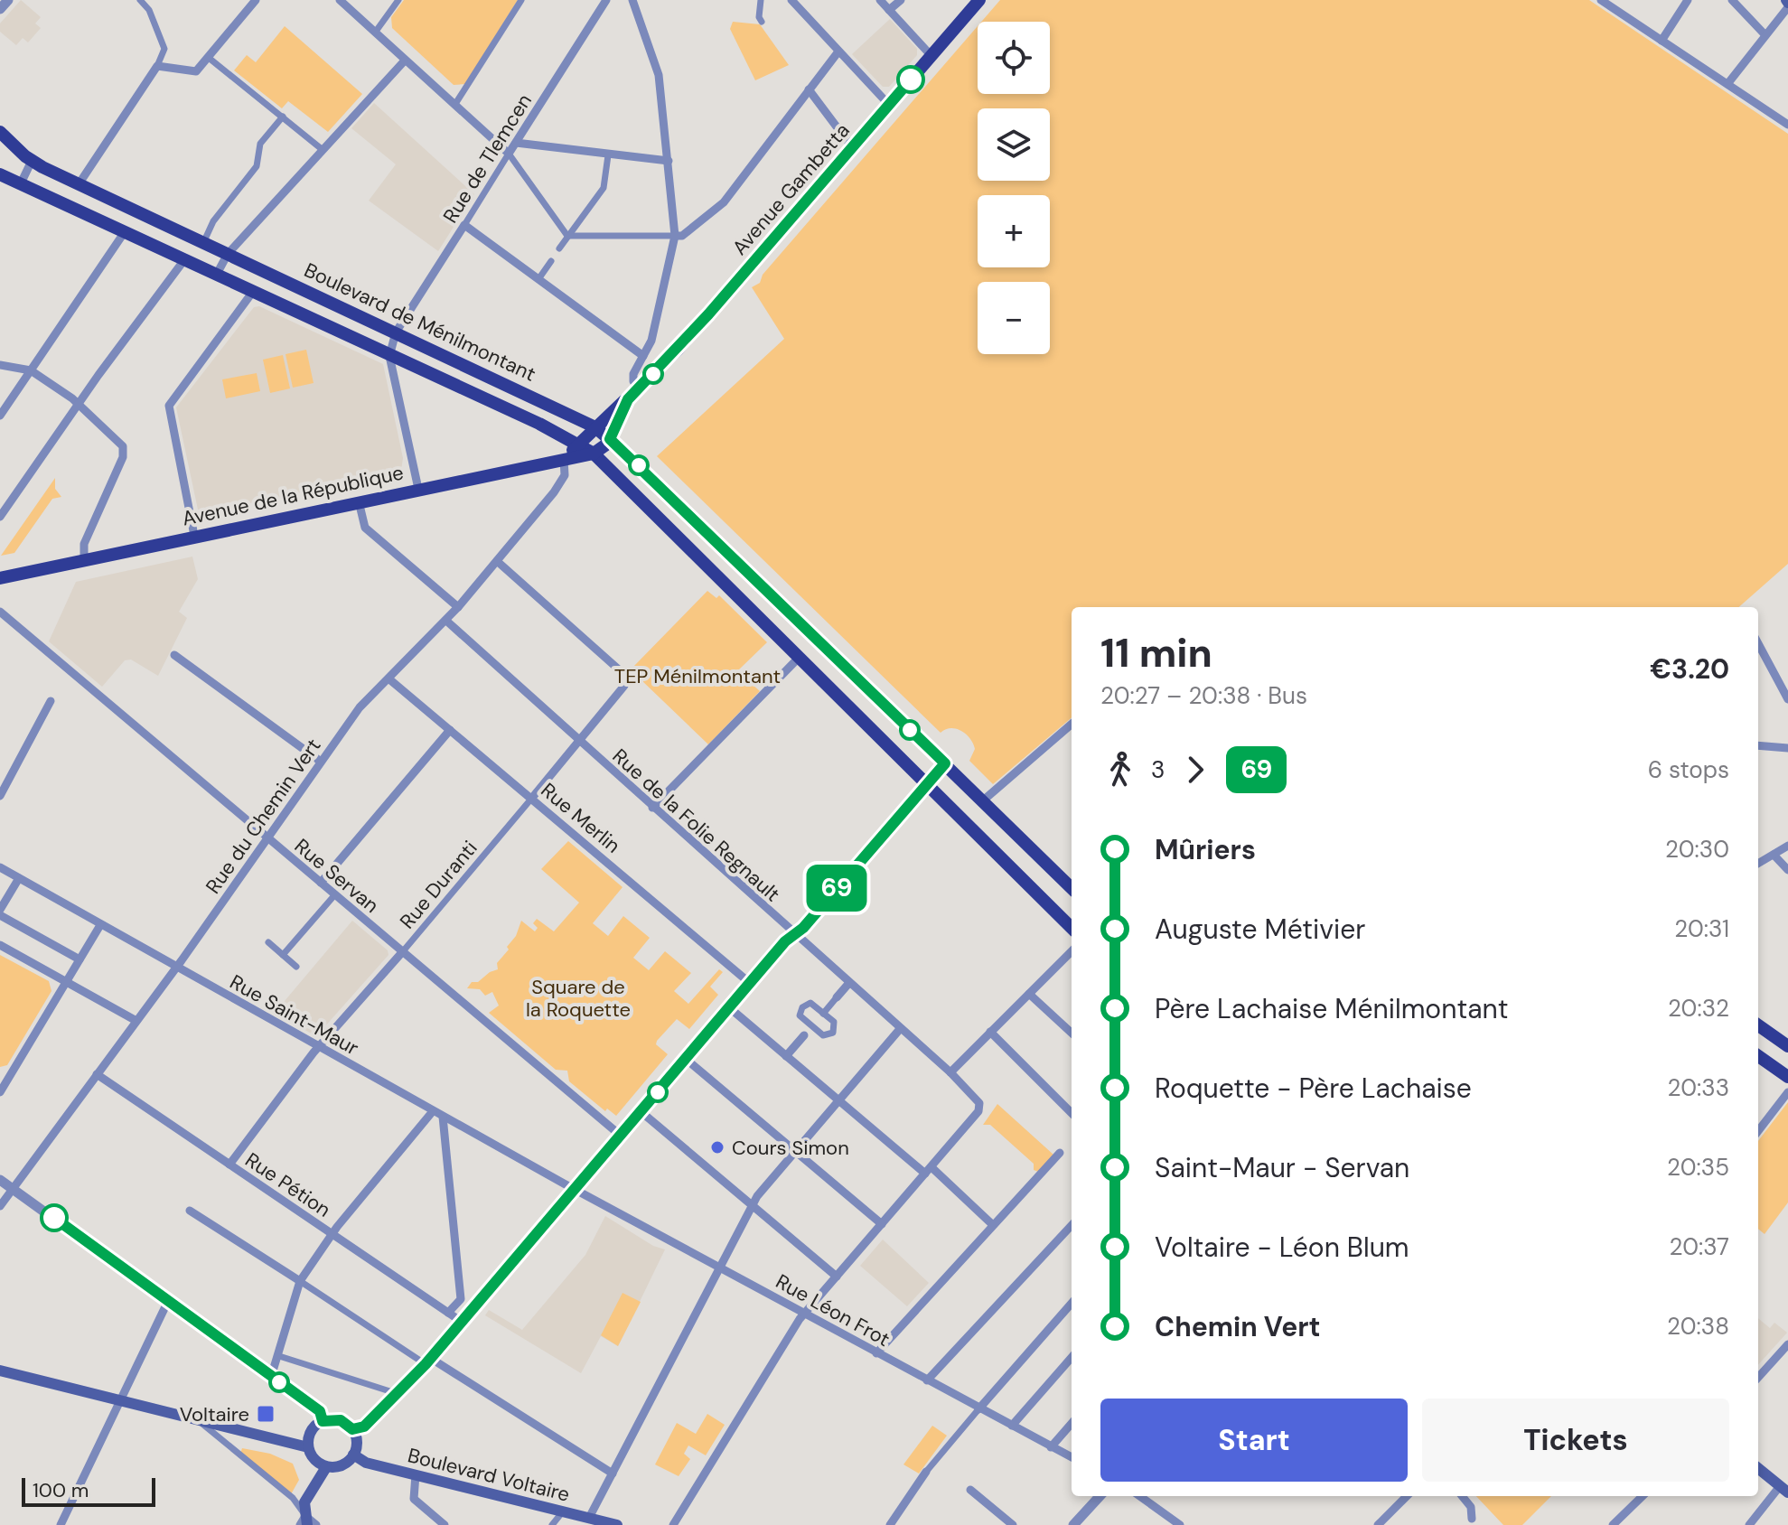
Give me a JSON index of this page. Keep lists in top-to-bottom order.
{
  "streets": {
    "main road": [
      "Avenue Gambetta",
      "Boulevard de Ménilmontant",
      "Avenue de la République",
      "Boulevard Voltaire"
    ],
    "street": [
      "Rue de Tlemcen",
      "Rue du Chemin Vert",
      "Rue Merlin",
      "Rue de la Folie Regnault",
      "Rue Servan",
      "Rue Duranti",
      "Rue Saint-Maur",
      "Rue Pétion",
      "Rue Léon Frot"
    ]
  },
  "crossings": [
    ["Rue de Tlemcen", "Boulevard de Ménilmontant"],
    ["Avenue de la République", "Rue du Chemin Vert"],
    ["Rue du Chemin Vert", "Rue Merlin"],
    ["Rue du Chemin Vert", "Rue de la Folie Regnault"],
    ["Rue du Chemin Vert", "Rue Servan"],
    ["Rue du Chemin Vert", "Rue Duranti"],
    ["Rue du Chemin Vert", "Rue Saint-Maur"],
    ["Rue du Chemin Vert", "Rue Pétion"],
    ["Rue Merlin", "Rue Duranti"],
    ["Rue de la Folie Regnault", "Rue Duranti"],
    ["Rue de la Folie Regnault", "Rue Léon Frot"],
    ["Rue Servan", "Rue Duranti"],
    ["Rue Duranti", "Rue Saint-Maur"],
    ["Rue Duranti", "Rue Pétion"],
    ["Rue Saint-Maur", "Rue Léon Frot"]
  ],
  "parks": ["TEP Ménilmontant", "Square de la Roquette"],
  "places": {
    "other": ["Cours Simon"],
    "transit": ["Voltaire"]
  },
  "lines": ["bus line 69"],
  "scale_bar": "100 m",
  "page": {
    "on_map": "69",
    "map_buttons": ["+", "−"],
    "heading": ["11 min", "20:27 – 20:38 · Bus", "€3.20"],
    "legs": ["3", "69", "6 stops"],
    "list": [
      {
        "name": "Mûriers",
        "value": "20:30"
      },
      {
        "name": "Auguste Métivier",
        "value": "20:31"
      },
      {
        "name": "Père Lachaise Ménilmontant",
        "value": "20:32"
      },
      {
        "name": "Roquette - Père Lachaise",
        "value": "20:33"
      },
      {
        "name": "Saint-Maur - Servan",
        "value": "20:35"
      },
      {
        "name": "Voltaire - Léon Blum",
        "value": "20:37"
      },
      {
        "name": "Chemin Vert",
        "value": "20:38"
      }
    ],
    "buttons": ["Start", "Tickets"],
    "scale": "100 m"
  }
}
